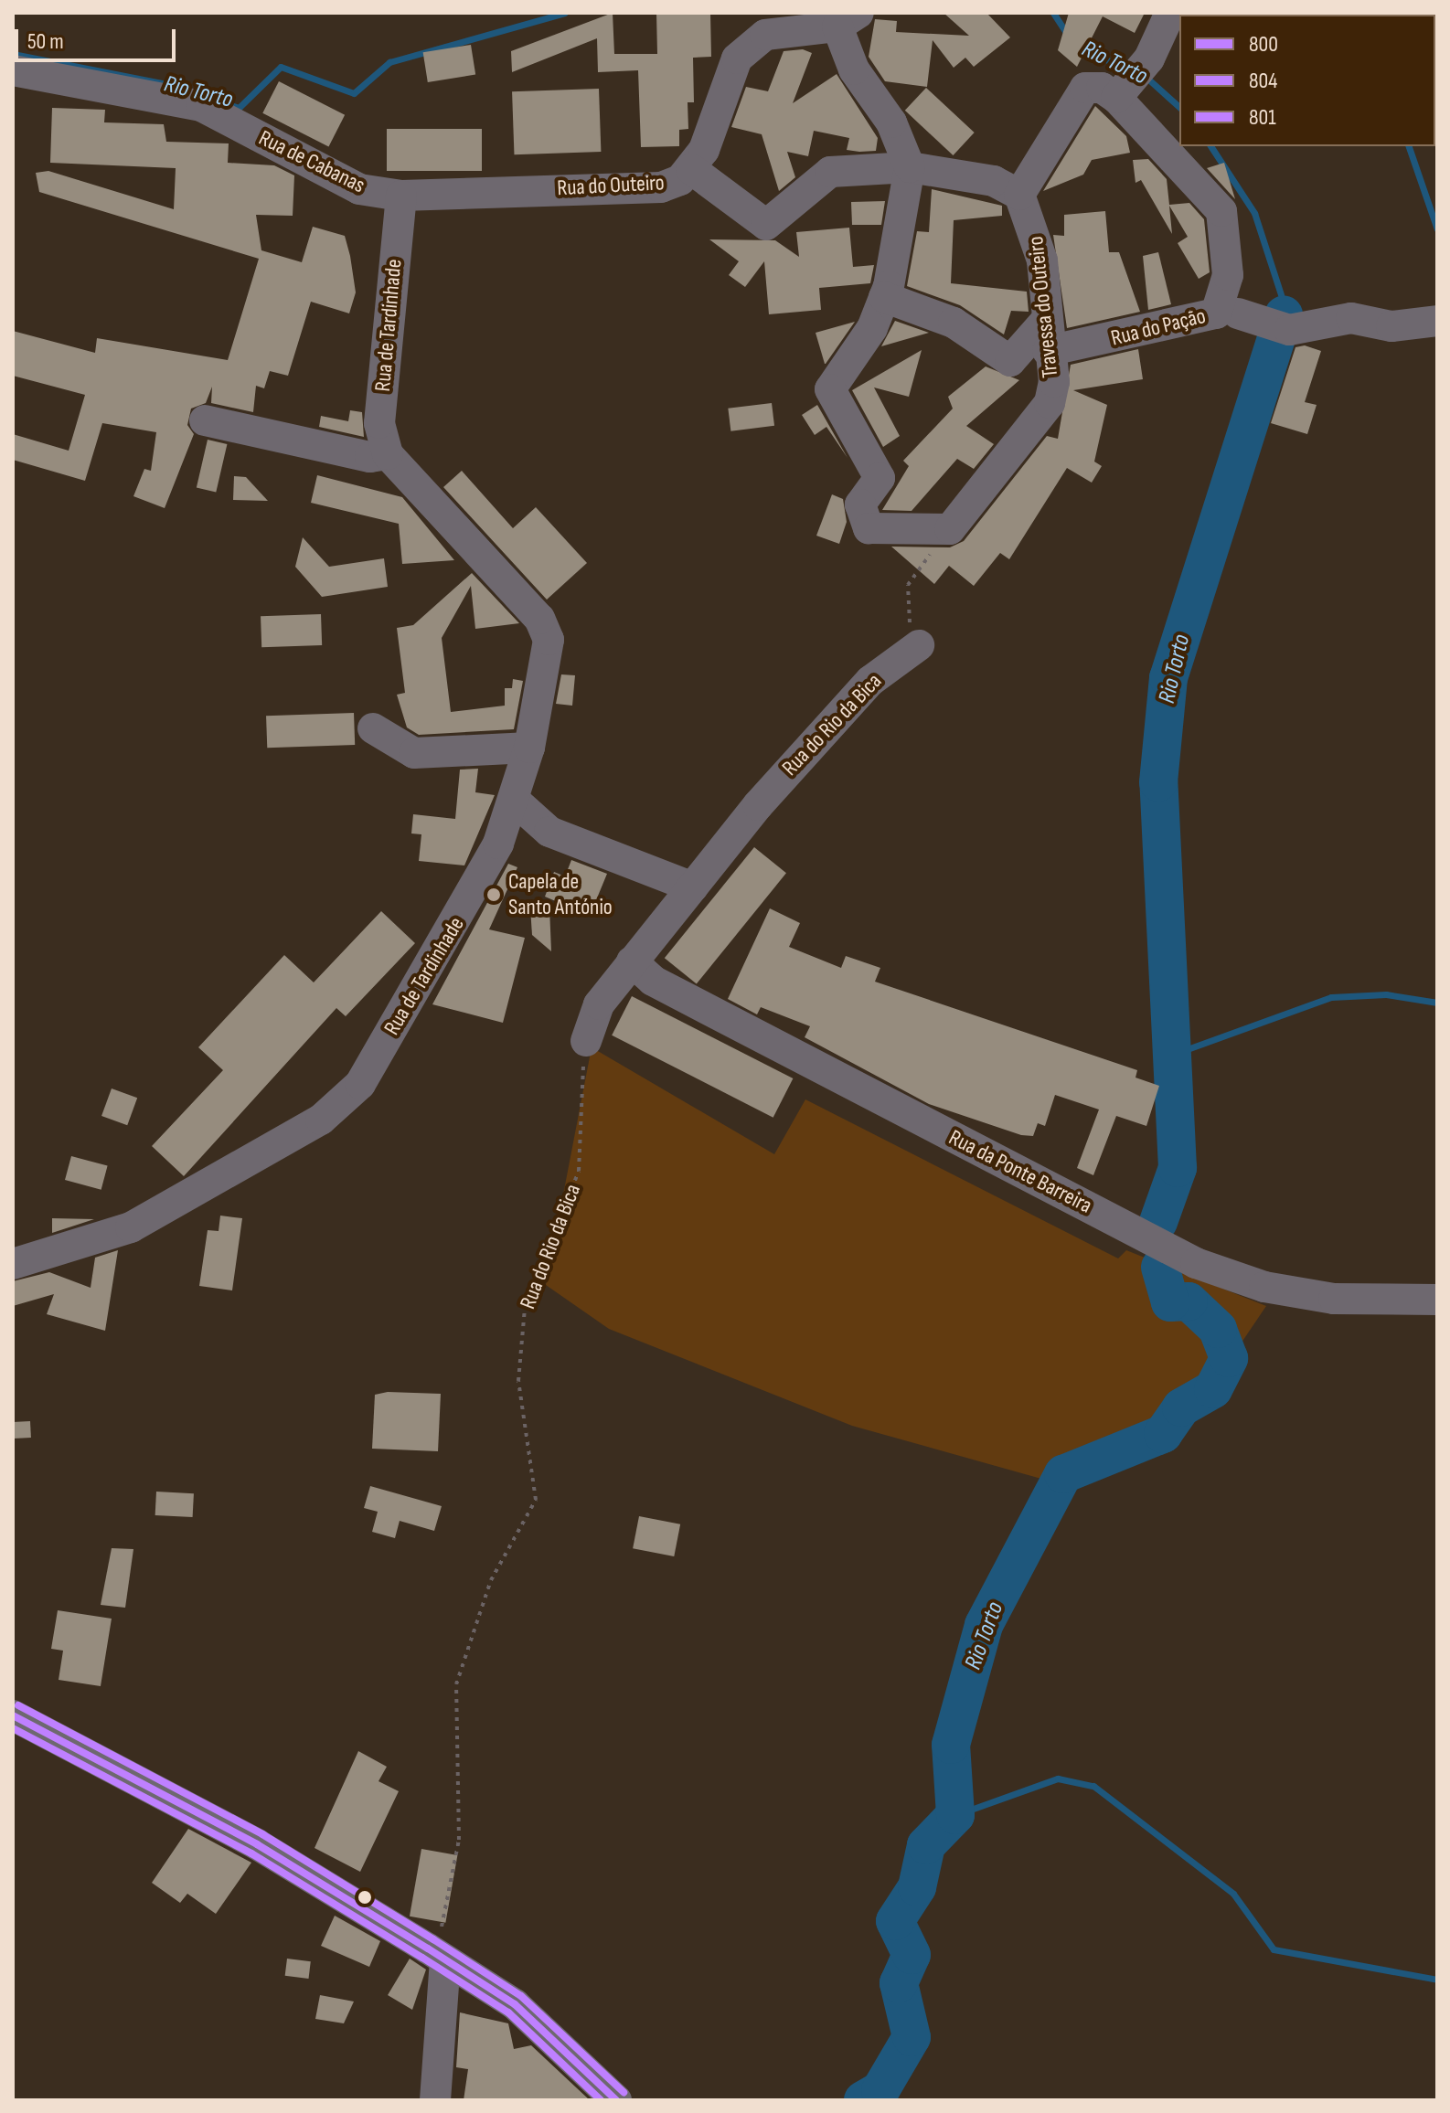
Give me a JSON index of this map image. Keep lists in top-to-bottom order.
{
  "streets": {
    "street": [
      "Rua de Cabanas",
      "Rua do Outeiro",
      "Travessa do Outeiro",
      "Rua de Tardinhade",
      "Rua do Pação",
      "Rua do Rio da Bica",
      "Rua da Ponte Barreira"
    ]
  },
  "crossings": [
    ["Rua de Cabanas", "Rua do Outeiro"],
    ["Rua de Cabanas", "Rua de Tardinhade"],
    ["Rua do Outeiro", "Rua de Tardinhade"],
    ["Travessa do Outeiro", "Rua do Pação"],
    ["Rua do Rio da Bica", "Rua da Ponte Barreira"]
  ],
  "water": ["Rio Torto"],
  "places": ["Capela de Santo António"],
  "lines": ["transit line 801", "transit line 800", "transit line 804"],
  "legend": ["800", "804", "801"],
  "scale_bar": "50 m"
}
